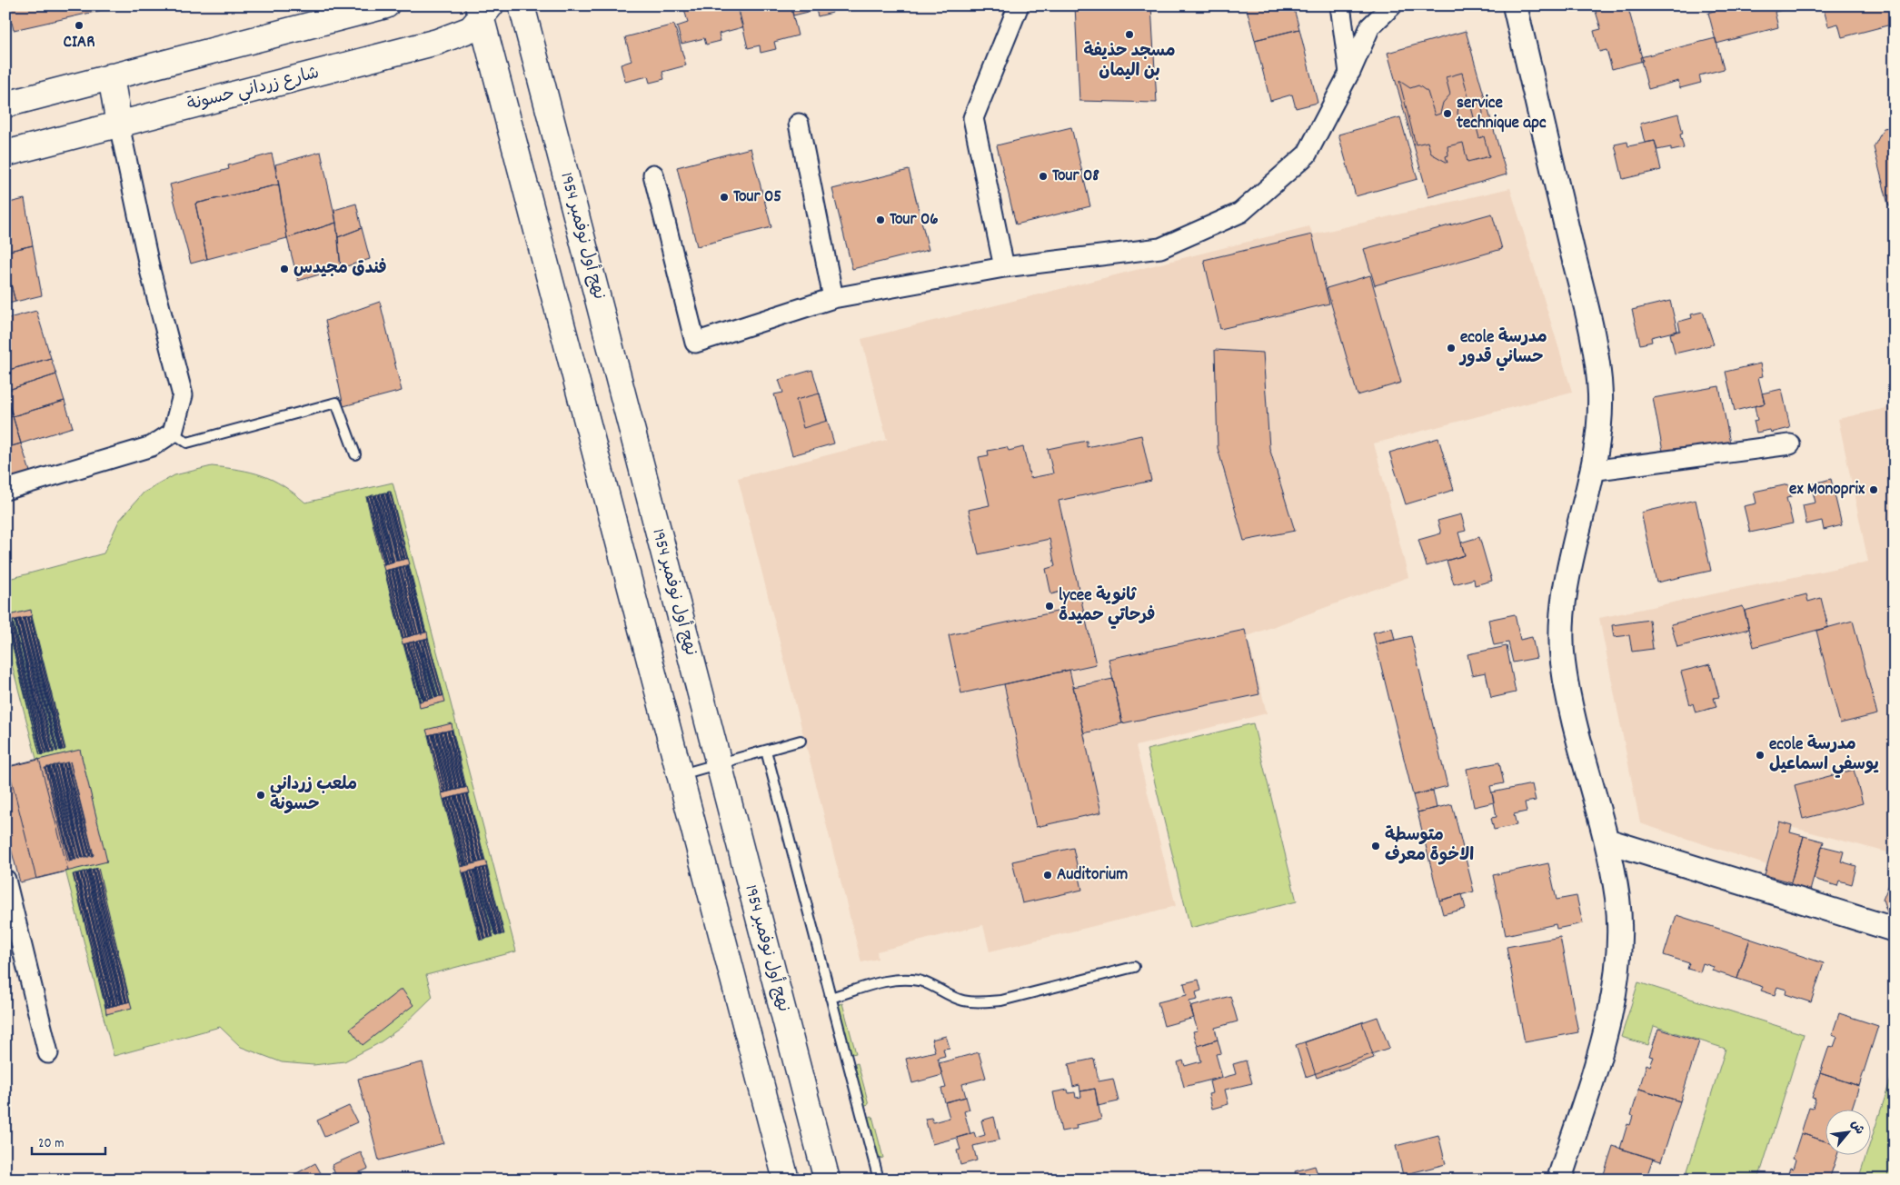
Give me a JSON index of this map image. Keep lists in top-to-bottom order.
{
  "streets": {
    "main road": ["شارع زرداني حسونة", "نهج أول نوفمبر 1954"]
  },
  "places": [
    "CIAR",
    "مسجد حذيفة بن اليمان",
    "service technique apc",
    "Tour 08",
    "Tour 05",
    "Tour 06",
    "فندق مجيدس",
    "ecole مدرسة حساني قدور",
    "ex Monoprix",
    "lycee ثانوية فرحاتي حميدة",
    "ecole مدرسة يوسفي اسماعيل",
    "ملعب زرداني حسونة",
    "متوسطة الاخوة معرف",
    "Auditorium"
  ],
  "scale_bar": "20 m",
  "north": "top right"
}
